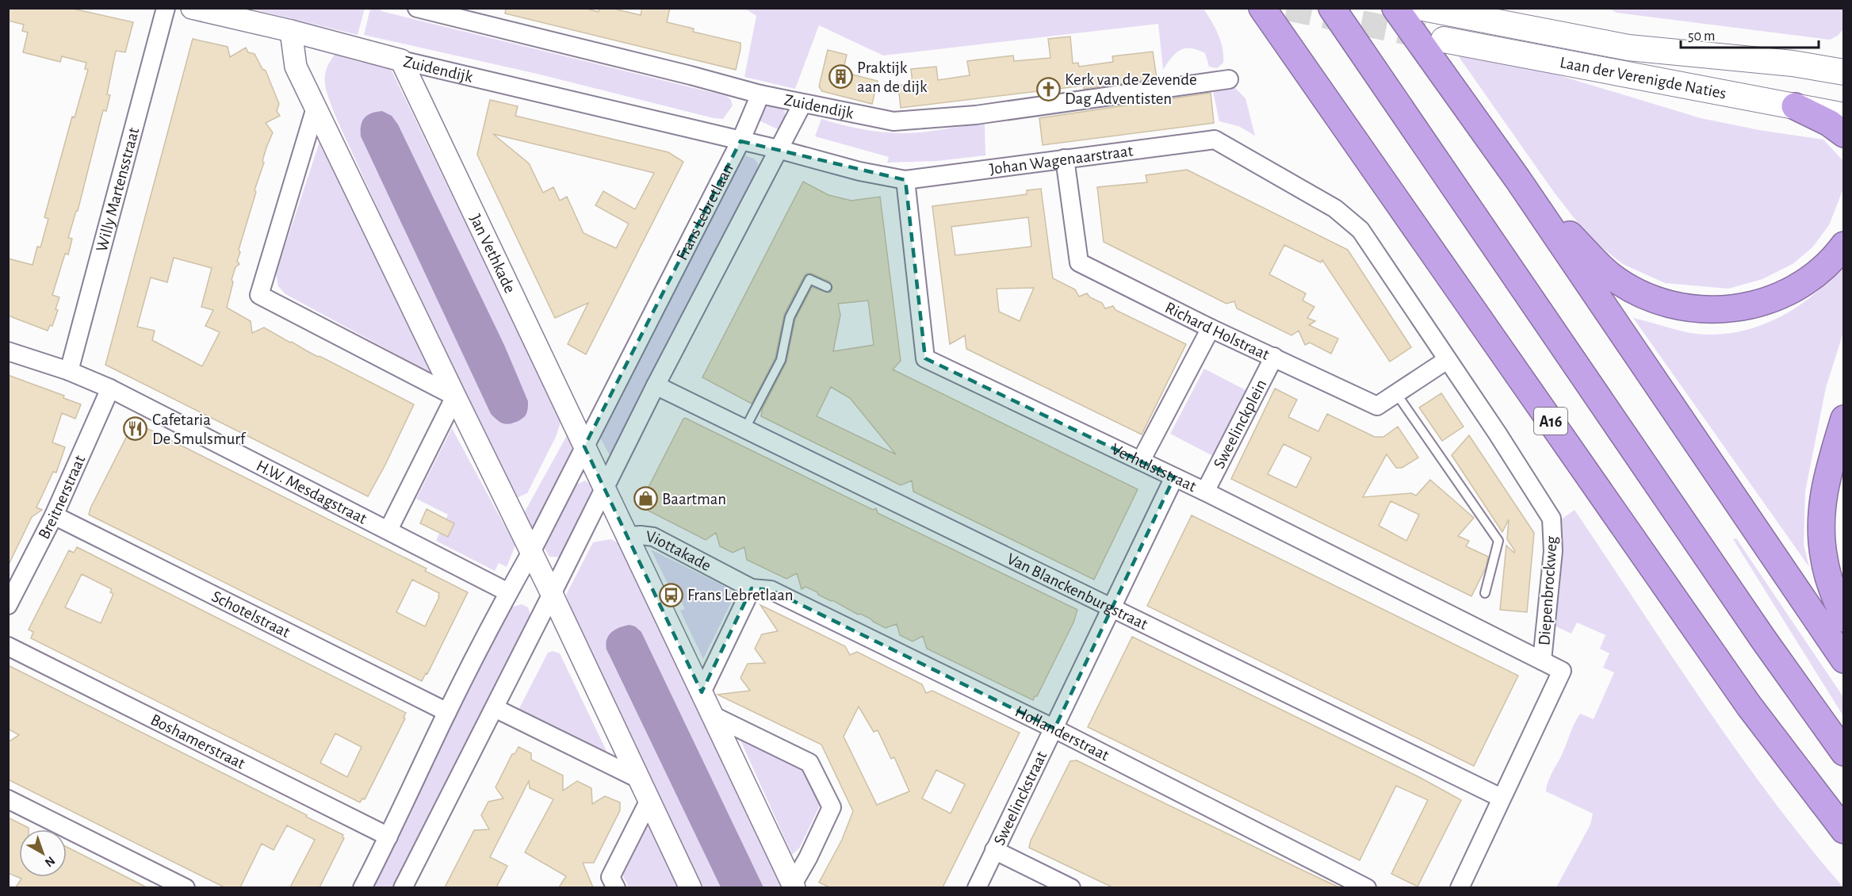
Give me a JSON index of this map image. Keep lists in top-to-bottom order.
{
  "streets": {
    "highway": ["A16"],
    "main road": ["Laan der Verenigde Naties"],
    "street": [
      "Zuidendijk",
      "Johan Wagenaarstraat",
      "Willy Martensstraat",
      "Frans Lebretlaan",
      "Jan Vethkade",
      "Richard Holstraat",
      "Sweelinckplein",
      "Verhulststraat",
      "H.W. Mesdagstraat",
      "Breitnerstraat",
      "Viottakade",
      "Diepenbrockweg",
      "Van Blanckenburgstraat",
      "Schotelstraat",
      "Hollanderstraat",
      "Boshamerstraat",
      "Sweelinckstraat"
    ]
  },
  "crossings": [
    ["Zuidendijk", "Johan Wagenaarstraat"],
    ["Zuidendijk", "Frans Lebretlaan"],
    ["Zuidendijk", "Jan Vethkade"],
    ["Johan Wagenaarstraat", "Frans Lebretlaan"],
    ["Johan Wagenaarstraat", "Richard Holstraat"],
    ["Johan Wagenaarstraat", "Verhulststraat"],
    ["Johan Wagenaarstraat", "Diepenbrockweg"],
    ["Willy Martensstraat", "H.W. Mesdagstraat"],
    ["Frans Lebretlaan", "Jan Vethkade"],
    ["Frans Lebretlaan", "H.W. Mesdagstraat"],
    ["Frans Lebretlaan", "Viottakade"],
    ["Frans Lebretlaan", "Schotelstraat"],
    ["Frans Lebretlaan", "Boshamerstraat"],
    ["Jan Vethkade", "Viottakade"],
    ["Richard Holstraat", "Sweelinckplein"],
    ["Richard Holstraat", "Diepenbrockweg"],
    ["Sweelinckplein", "Verhulststraat"],
    ["Verhulststraat", "Diepenbrockweg"],
    ["Verhulststraat", "Sweelinckstraat"],
    ["H.W. Mesdagstraat", "Breitnerstraat"],
    ["Breitnerstraat", "Schotelstraat"],
    ["Viottakade", "Hollanderstraat"],
    ["Diepenbrockweg", "Van Blanckenburgstraat"],
    ["Van Blanckenburgstraat", "Sweelinckstraat"],
    ["Hollanderstraat", "Sweelinckstraat"]
  ],
  "places": {
    "building": ["Praktijk aan de dijk"],
    "church": ["Kerk van de Zevende Dag Adventisten"],
    "restaurant": ["Cafetaria De Smulsmurf"],
    "shop": ["Baartman"],
    "bus stop": ["Frans Lebretlaan"]
  },
  "scale_bar": "50 m",
  "north": "bottom right"
}
